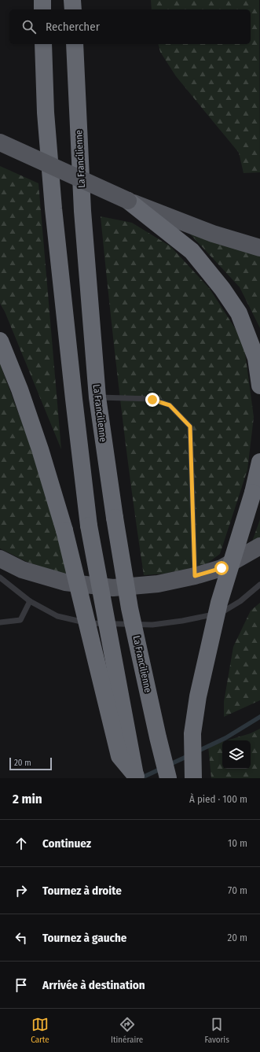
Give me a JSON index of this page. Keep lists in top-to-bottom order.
{
  "streets": {
    "highway": ["La Francilienne"]
  },
  "scale_bar": "20 m",
  "page": {
    "search": "Rechercher",
    "scale": "20 m",
    "heading": ["2 min", "À pied · 100 m"],
    "list": [
      ["Continuez", "10 m"],
      ["Tournez à droite", "70 m"],
      ["Tournez à gauche", "20 m"],
      "Arrivée à destination"
    ],
    "nav": ["Carte", "Itinéraire", "Favoris"]
  }
}
